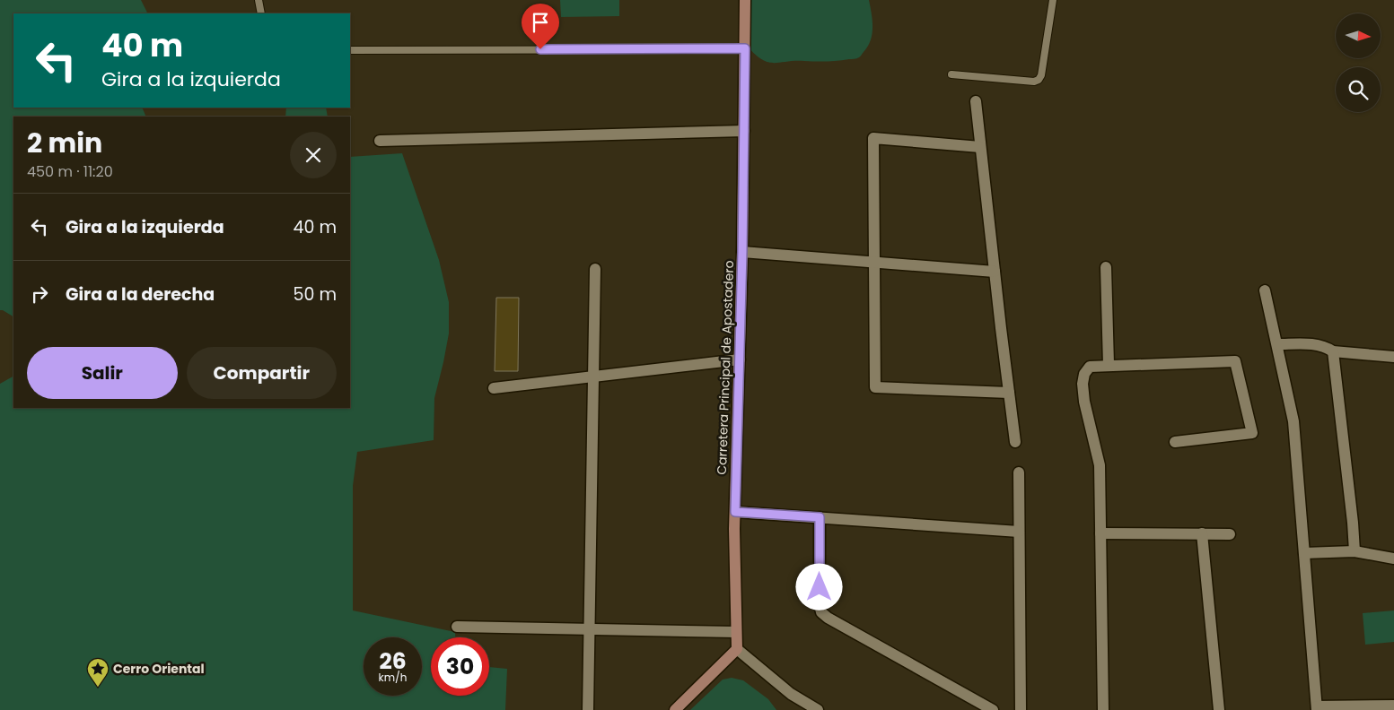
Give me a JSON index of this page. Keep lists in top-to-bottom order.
{
  "streets": {
    "street": ["Carretera Principal de Apostadero"]
  },
  "places": {
    "place": ["Cerro Oriental"]
  },
  "north": "right",
  "page": {
    "turn": ["40 m", "Gira a la izquierda"],
    "heading": ["2 min", "450 m · 11:20"],
    "list": [
      {
        "name": "Gira a la izquierda",
        "value": "40 m"
      },
      {
        "name": "Gira a la derecha",
        "value": "50 m"
      }
    ],
    "buttons": ["Salir", "Compartir"],
    "speed": "26 km/h",
    "limit": "30"
  }
}
